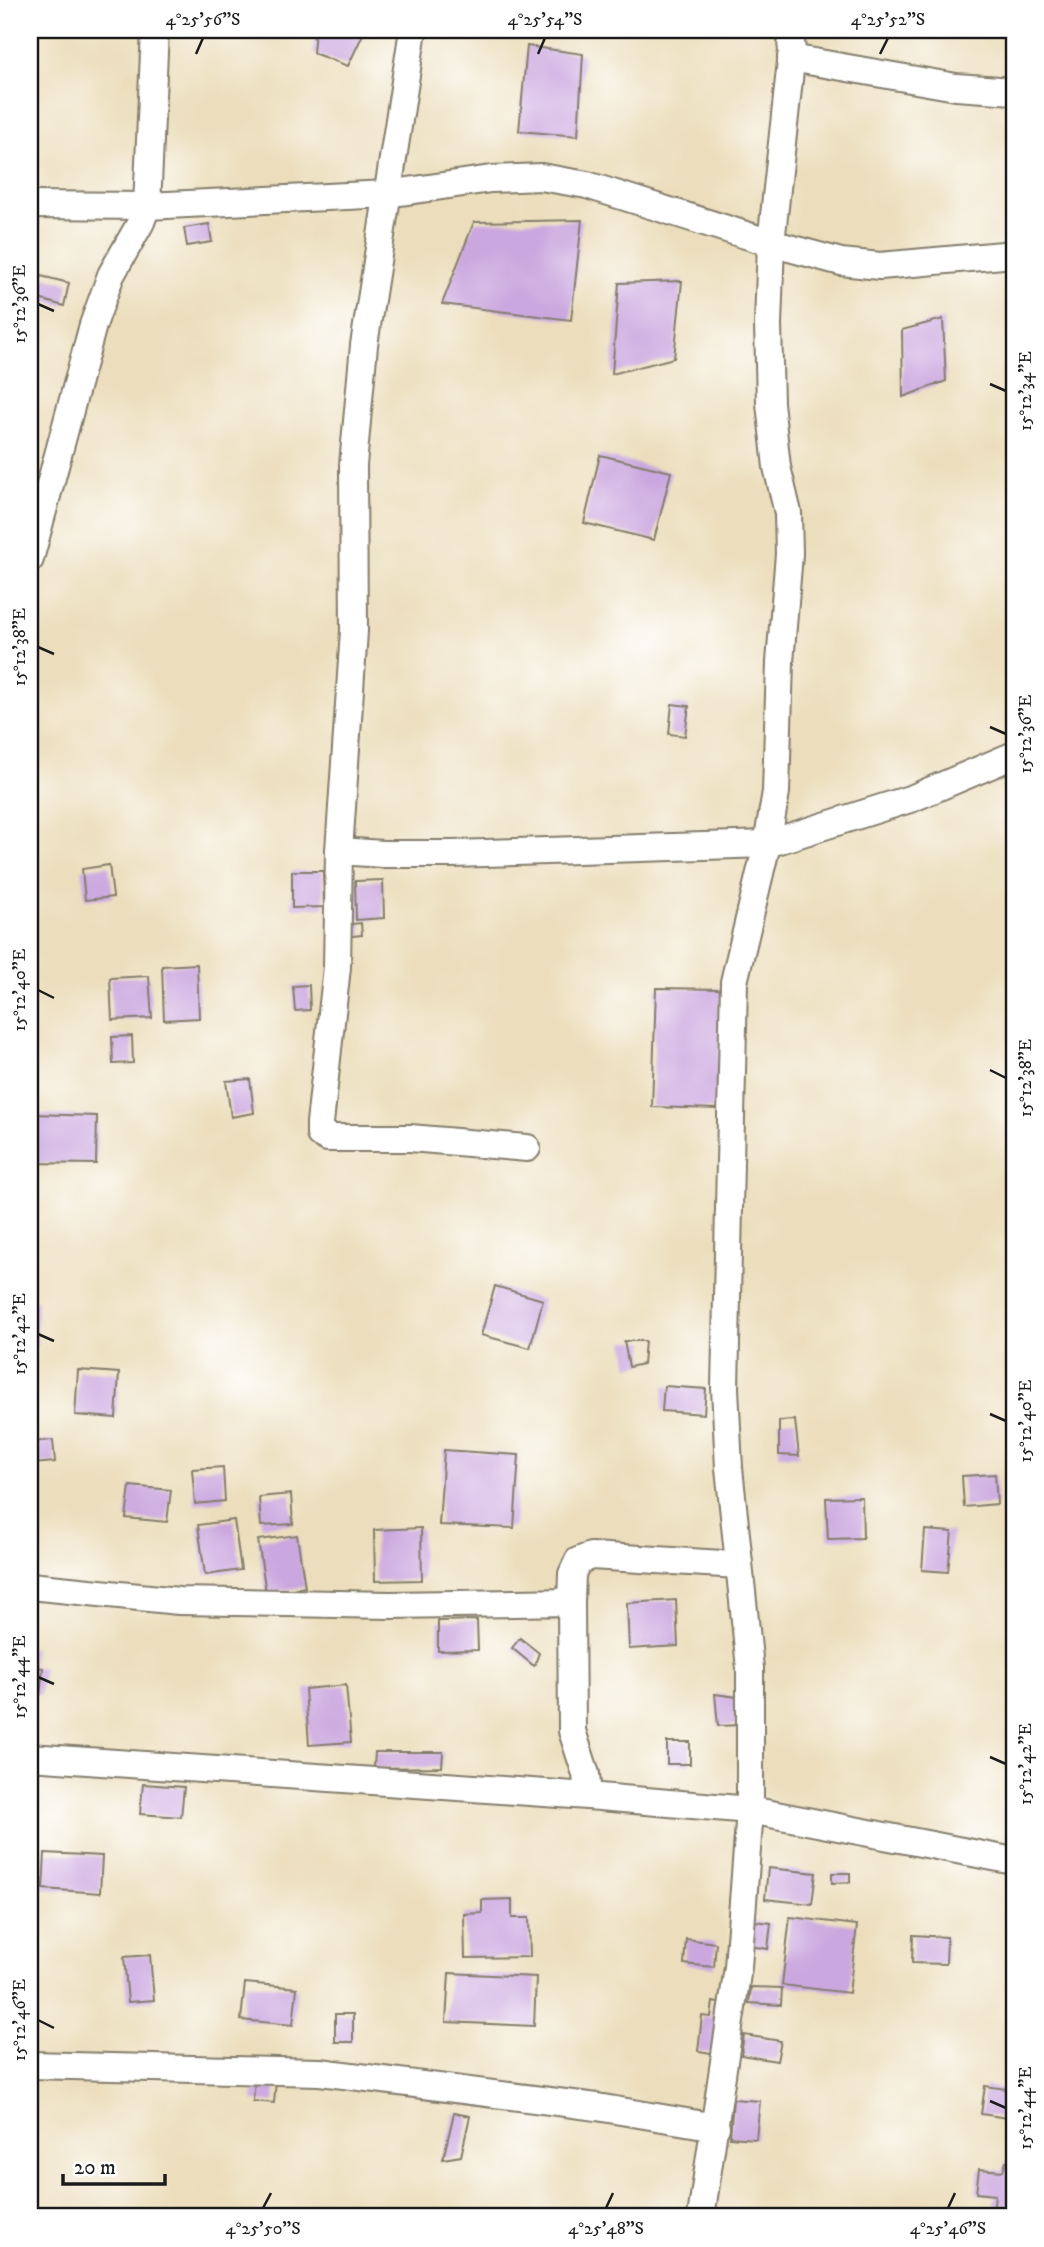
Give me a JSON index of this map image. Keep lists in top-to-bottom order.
{
  "scale_bar": "20 m",
  "coordinates": [
    "4°25'56\"S",
    "4°25'54\"S",
    "4°25'52\"S",
    "15°12'36\"E",
    "15°12'34\"E",
    "15°12'38\"E",
    "15°12'40\"E",
    "15°12'42\"E",
    "15°12'44\"E",
    "15°12'46\"E",
    "4°25'50\"S",
    "4°25'48\"S",
    "4°25'46\"S"
  ]
}
